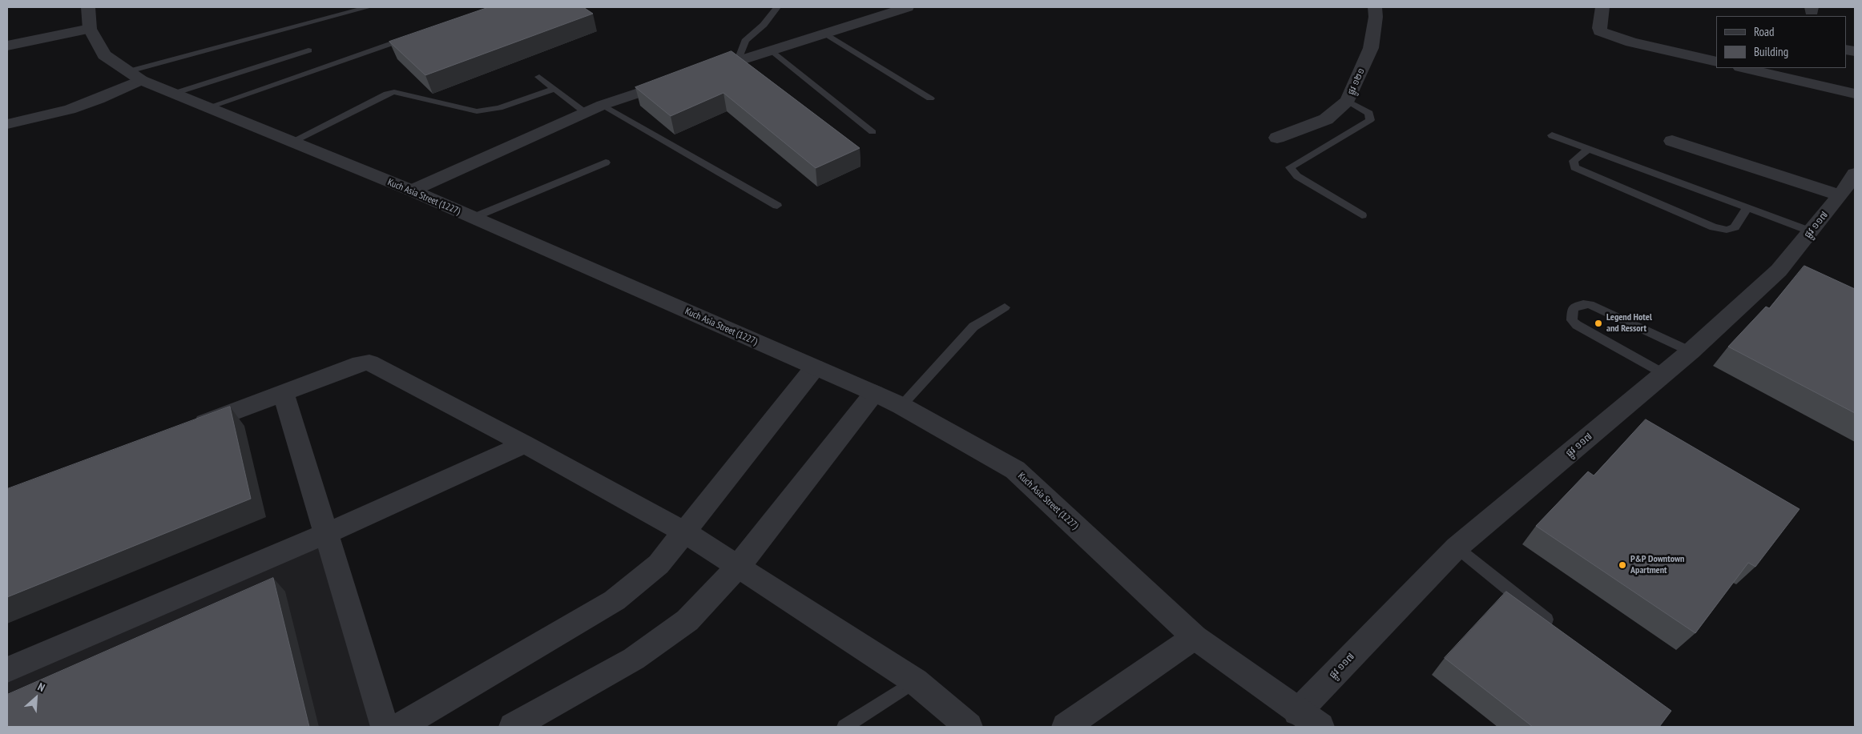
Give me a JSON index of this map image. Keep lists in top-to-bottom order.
{
  "streets": {
    "street": ["ផ្លូវ ១២១", "Kuch Asia Street (1227)", "ផ្លូវ ១១៧"]
  },
  "crossings": [
    ["Kuch Asia Street (1227)", "ផ្លូវ ១១៧"]
  ],
  "places": ["Legend Hotel and Ressort", "P&P Downtown Apartment"],
  "legend": ["Road", "Building"],
  "north": "top right"
}
